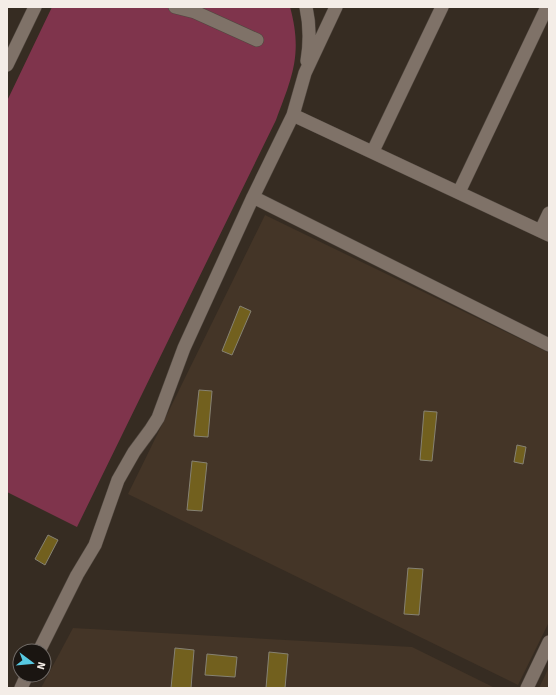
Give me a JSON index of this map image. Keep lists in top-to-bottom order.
{
  "north": "right"
}
